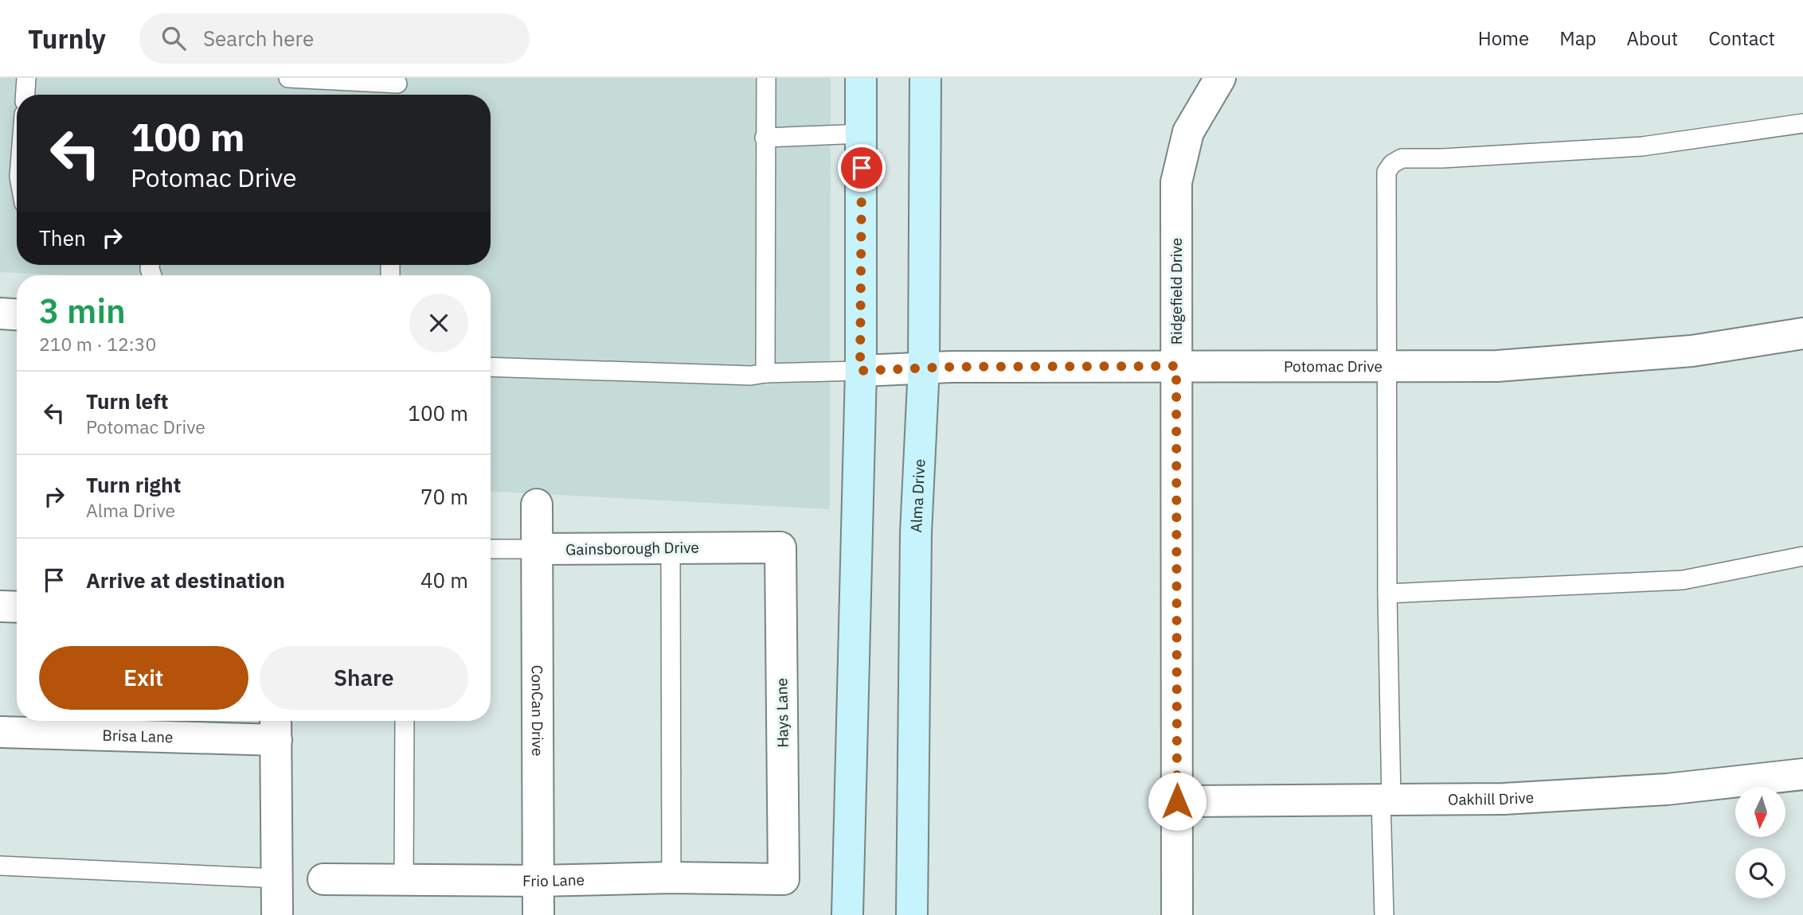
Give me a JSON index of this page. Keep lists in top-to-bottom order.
{
  "streets": {
    "main road": ["Alma Drive"],
    "street": [
      "Ridgefield Drive",
      "Potomac Drive",
      "Gainsborough Drive",
      "ConCan Drive",
      "Hays Lane",
      "Brisa Lane",
      "Oakhill Drive",
      "Frio Lane"
    ]
  },
  "crossings": [
    ["Ridgefield Drive", "Potomac Drive"],
    ["Ridgefield Drive", "Oakhill Drive"],
    ["Potomac Drive", "Alma Drive"],
    ["Gainsborough Drive", "ConCan Drive"],
    ["Gainsborough Drive", "Hays Lane"],
    ["ConCan Drive", "Frio Lane"],
    ["Hays Lane", "Frio Lane"]
  ],
  "north": "bottom",
  "page": {
    "header": "Turnly",
    "search": "Search here",
    "nav": [
      "Home",
      "Map",
      "About",
      "Contact"
    ],
    "turn": ["100 m", "Potomac Drive"],
    "then": "Then",
    "heading": ["3 min", "210 m · 12:30"],
    "list": [
      {
        "name": "Turn left",
        "note": "Potomac Drive",
        "value": "100 m"
      },
      {
        "name": "Turn right",
        "note": "Alma Drive",
        "value": "70 m"
      },
      {
        "name": "Arrive at destination",
        "value": "40 m"
      }
    ],
    "buttons": ["Exit", "Share"]
  }
}
